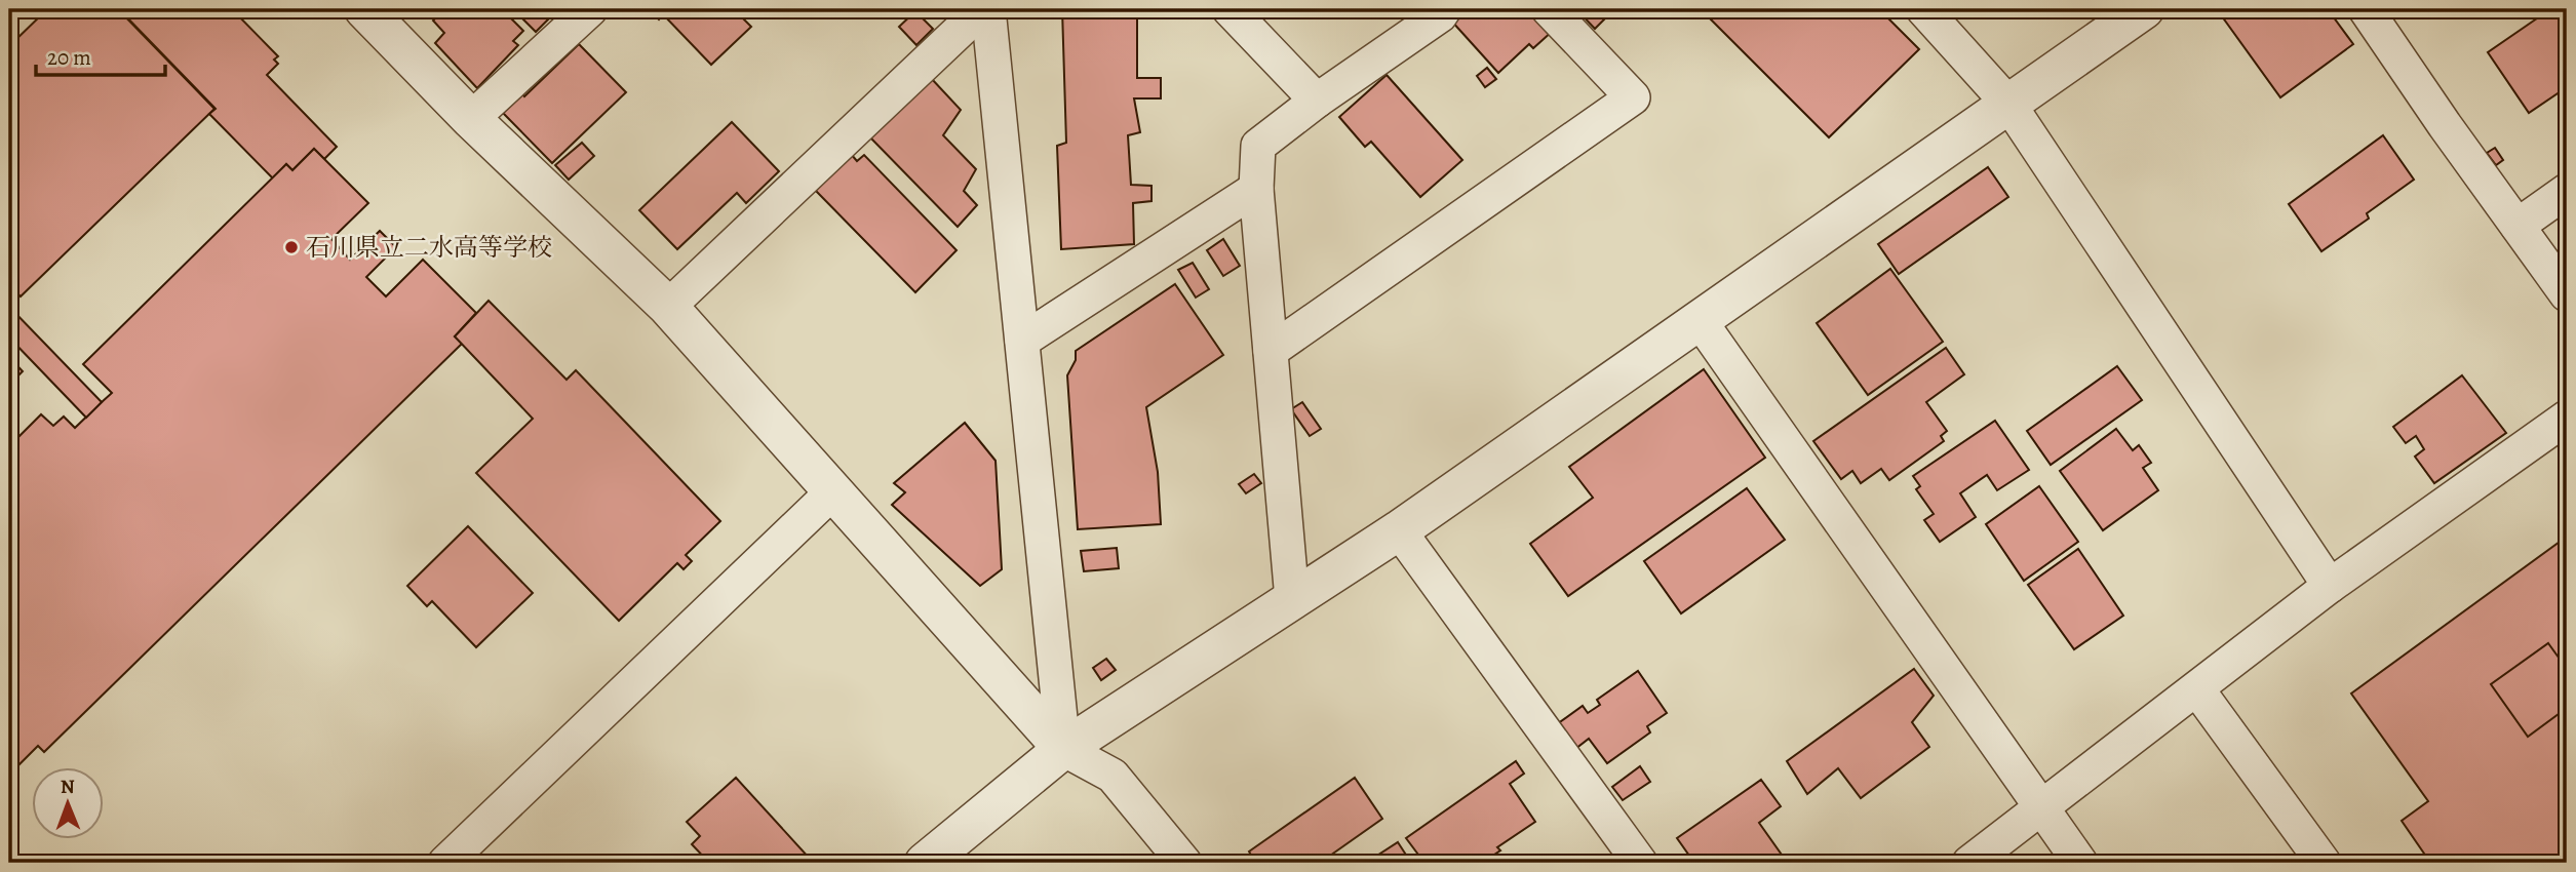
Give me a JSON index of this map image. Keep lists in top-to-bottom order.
{
  "places": ["石川県立二水高等学校"],
  "scale_bar": "20 m",
  "north": "top"
}
